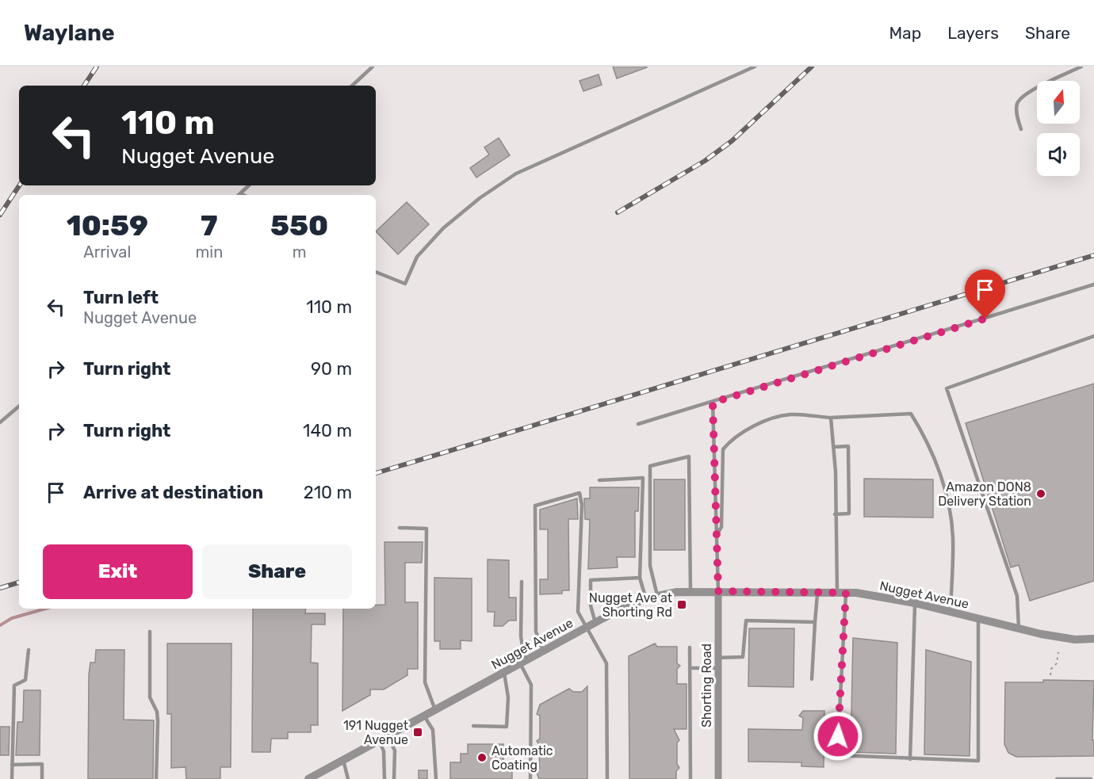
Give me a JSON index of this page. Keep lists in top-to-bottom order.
{
  "streets": {
    "street": ["Nugget Avenue", "Shorting Road"]
  },
  "crossings": [
    ["Nugget Avenue", "Shorting Road"]
  ],
  "places": {
    "other": ["Amazon DON8 Delivery Station", "Automatic Coating"],
    "transit": ["Nugget Ave at Shorting Rd", "191 Nugget Avenue"]
  },
  "north": "top",
  "page": {
    "header": "Waylane",
    "nav": ["Map", "Layers", "Share"],
    "turn": ["110 m", "Nugget Avenue"],
    "eta": [
      "10:59",
      "Arrival",
      "7",
      "min",
      "550",
      "m"
    ],
    "list": [
      {
        "name": "Turn left",
        "note": "Nugget Avenue",
        "value": "110 m"
      },
      {
        "name": "Turn right",
        "value": "90 m"
      },
      {
        "name": "Turn right",
        "value": "140 m"
      },
      {
        "name": "Arrive at destination",
        "value": "210 m"
      }
    ],
    "buttons": ["Exit", "Share"]
  }
}
